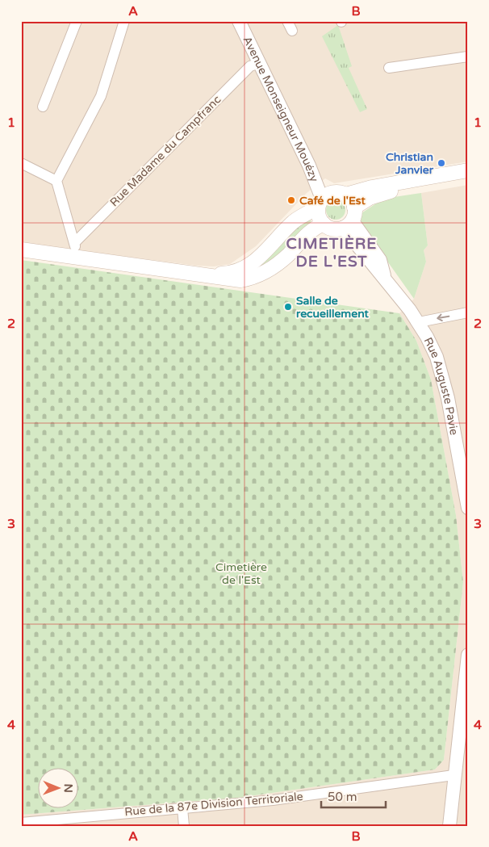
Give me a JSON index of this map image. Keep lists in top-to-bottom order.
{
  "streets": {
    "street": [
      "Avenue Monseigneur Mouézy",
      "Rue Madame du Campfranc",
      "Rue Auguste Pavie",
      "Rue de la 87e Division Territoriale"
    ]
  },
  "crossings": [
    ["Avenue Monseigneur Mouézy", "Rue Madame du Campfranc"],
    ["Avenue Monseigneur Mouézy", "Rue Auguste Pavie"]
  ],
  "districts": ["CIMETIÈRE DE L'EST"],
  "parks": ["Cimetière de l'Est"],
  "places": ["Christian Janvier", "Café de l'Est", "Salle de recueillement"],
  "scale_bar": "50 m",
  "north": "right",
  "grid": {
    "columns": ["A", "B"],
    "rows": [
      "1",
      "2",
      "3",
      "4"
    ]
  }
}
